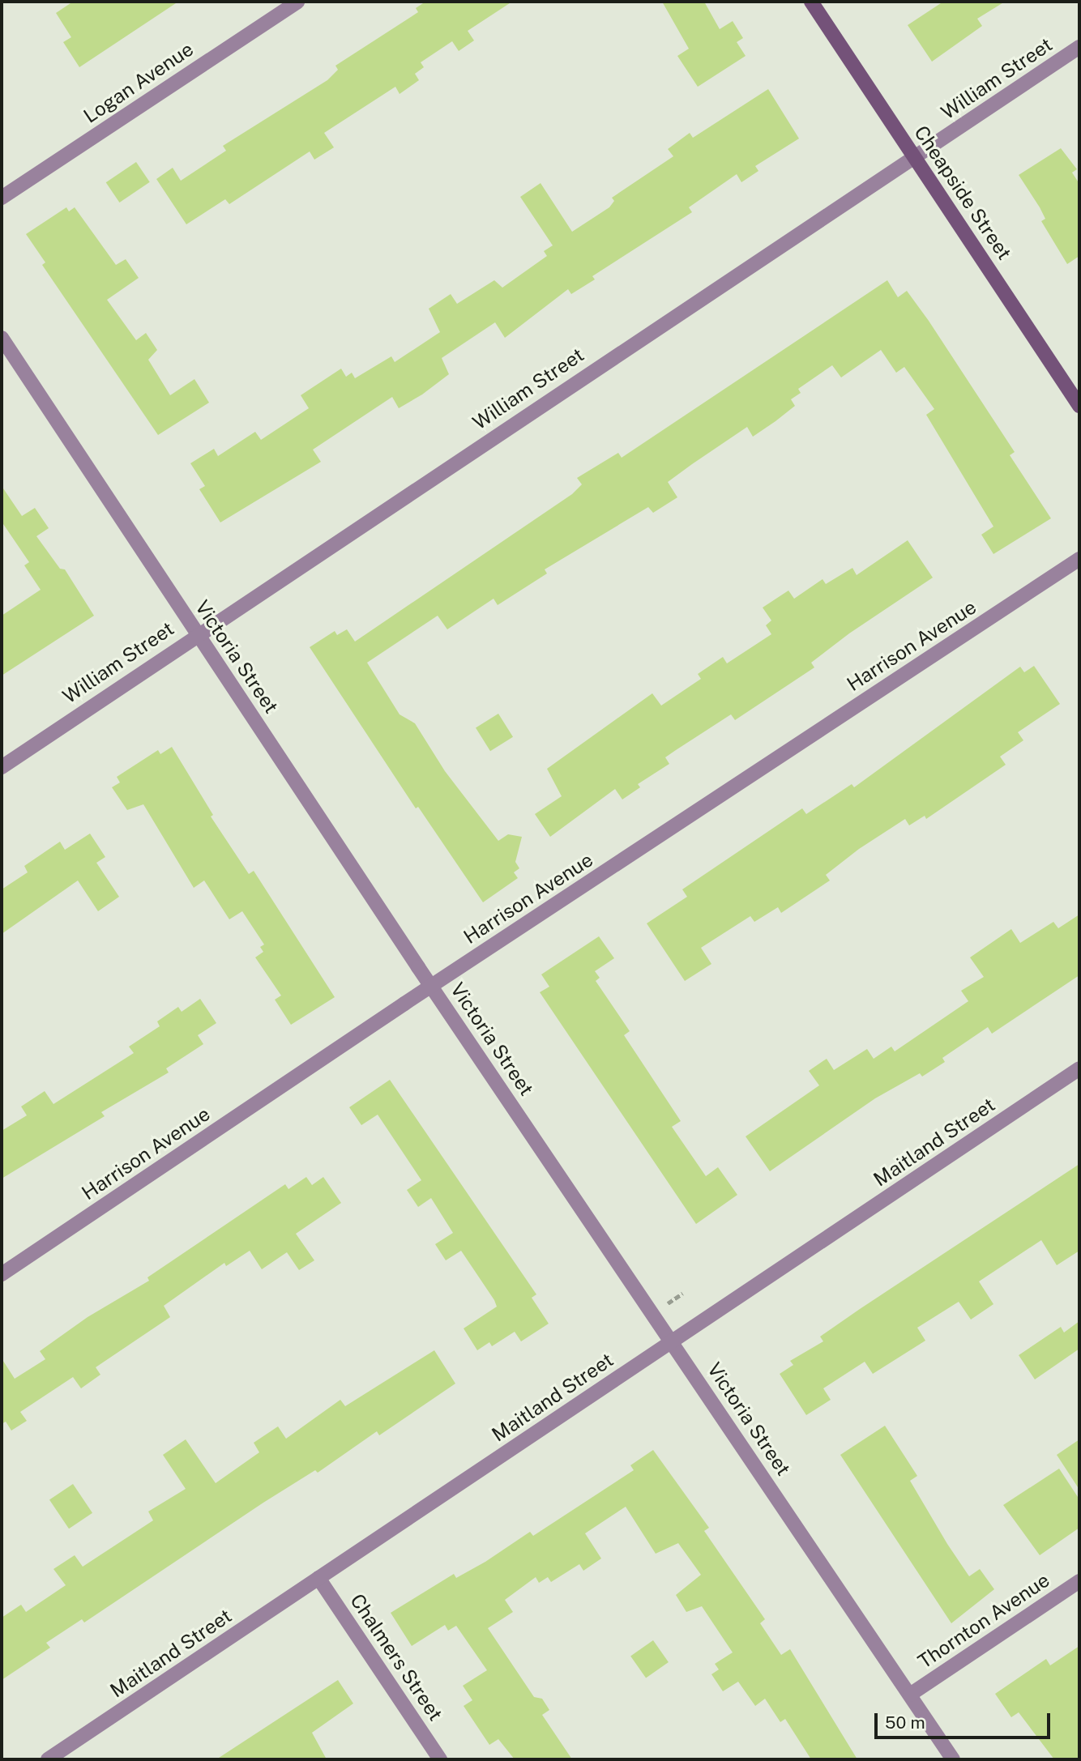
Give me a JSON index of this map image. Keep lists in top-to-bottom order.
{
  "streets": {
    "street": [
      "William Street",
      "Logan Avenue",
      "Cheapside Street",
      "Harrison Avenue",
      "Victoria Street",
      "Maitland Street",
      "Thornton Avenue",
      "Chalmers Street"
    ]
  },
  "crossings": [
    ["William Street", "Cheapside Street"],
    ["William Street", "Victoria Street"],
    ["Harrison Avenue", "Victoria Street"],
    ["Victoria Street", "Maitland Street"],
    ["Victoria Street", "Thornton Avenue"],
    ["Maitland Street", "Chalmers Street"]
  ],
  "scale_bar": "50 m"
}
